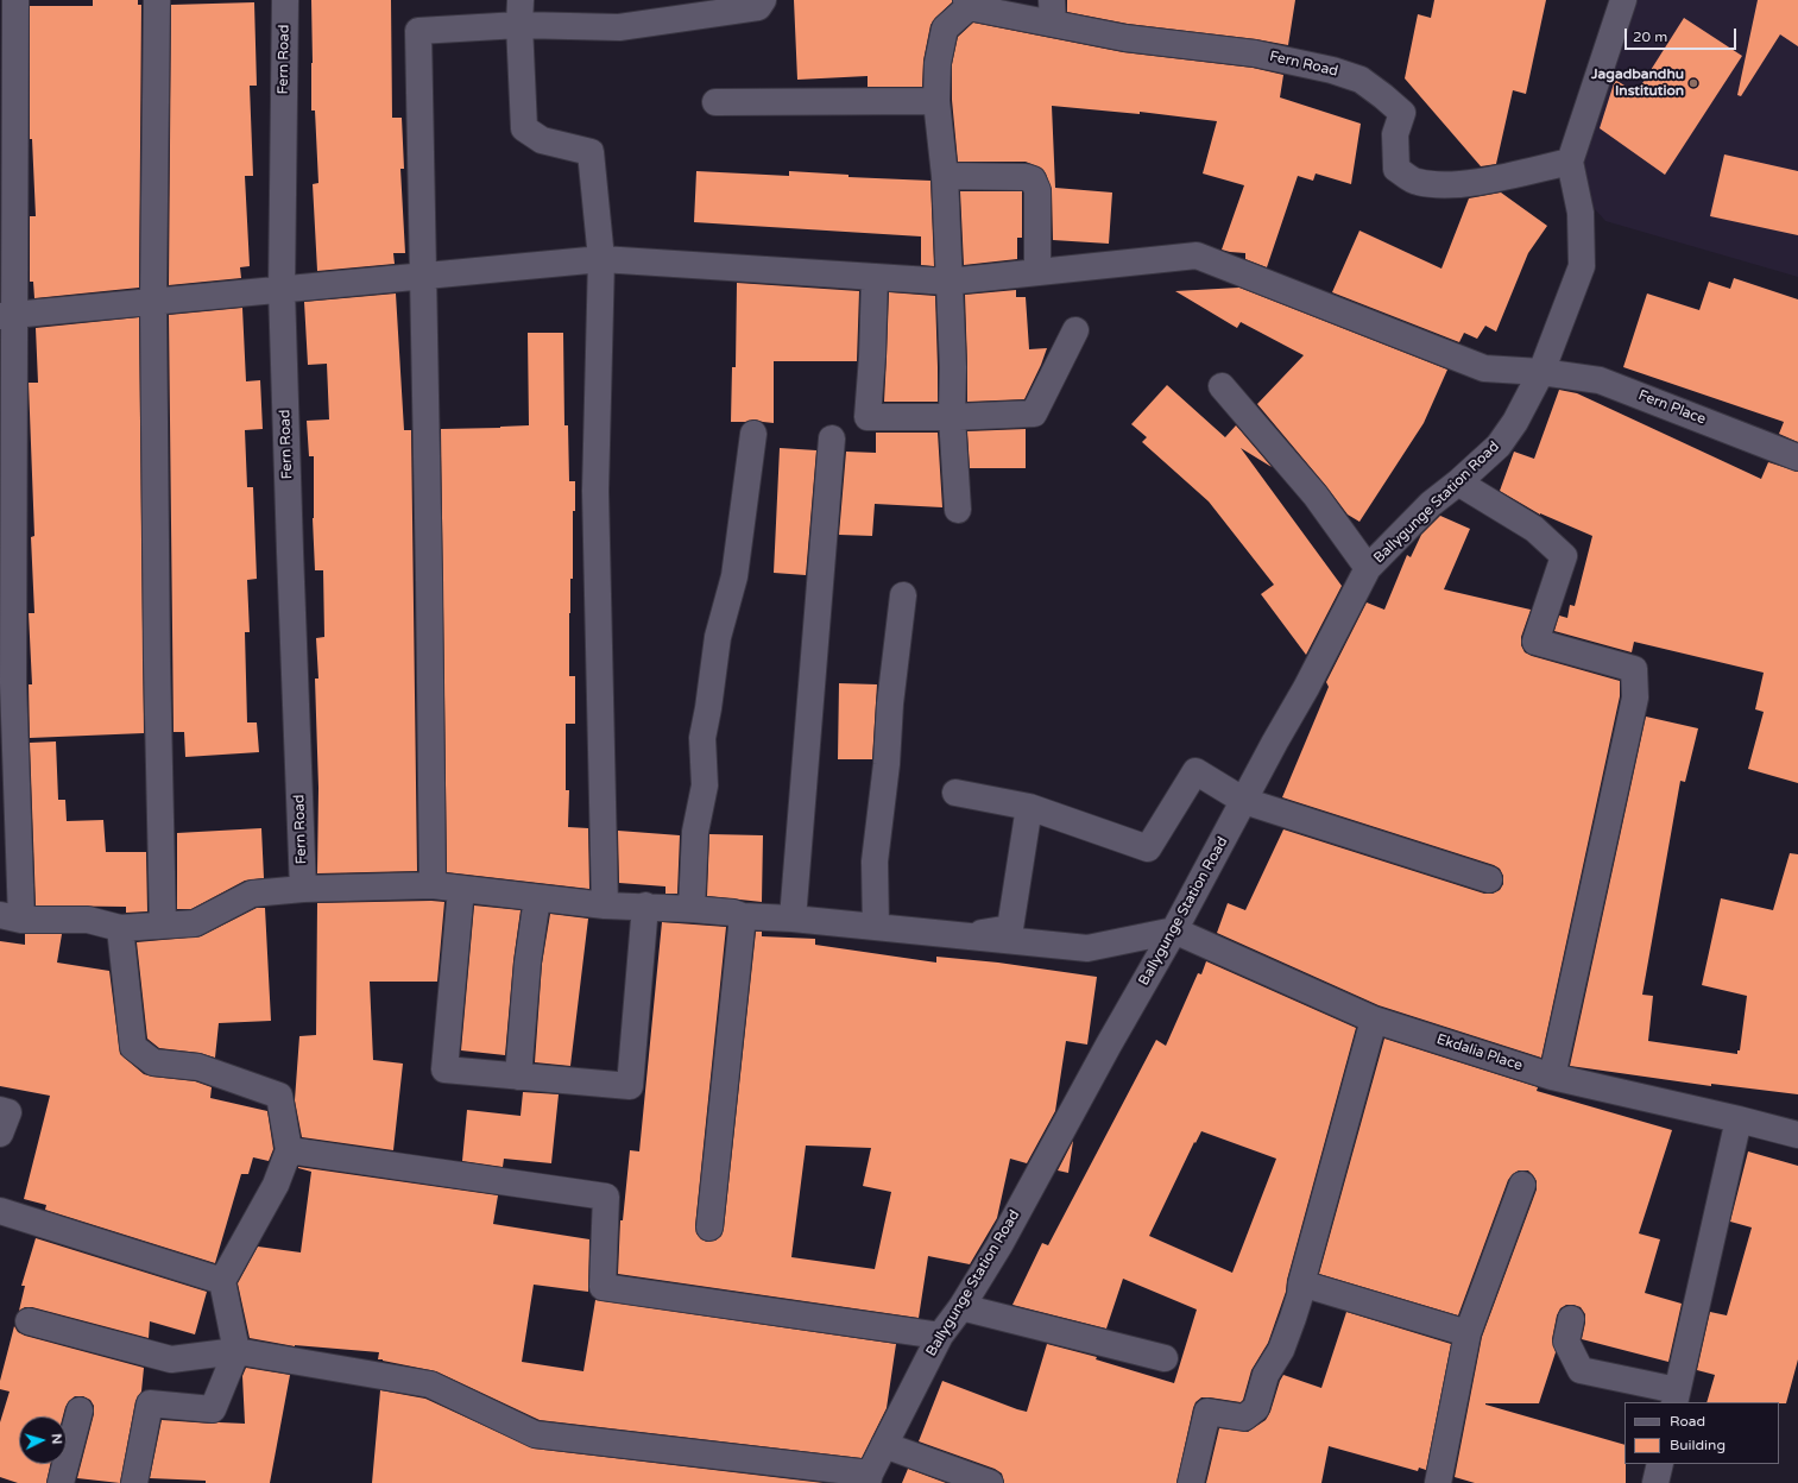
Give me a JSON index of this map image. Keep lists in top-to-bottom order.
{
  "streets": {
    "street": [
      "Fern Road",
      "Fern Place",
      "Ballygunge Station Road",
      "Ekdalia Place"
    ]
  },
  "crossings": [
    ["Fern Road", "Fern Place"],
    ["Fern Road", "Ballygunge Station Road"],
    ["Fern Place", "Ballygunge Station Road"],
    ["Ballygunge Station Road", "Ekdalia Place"]
  ],
  "places": ["Jagadbandhu Institution"],
  "legend": ["Road", "Building"],
  "scale_bar": "20 m",
  "north": "right"
}
